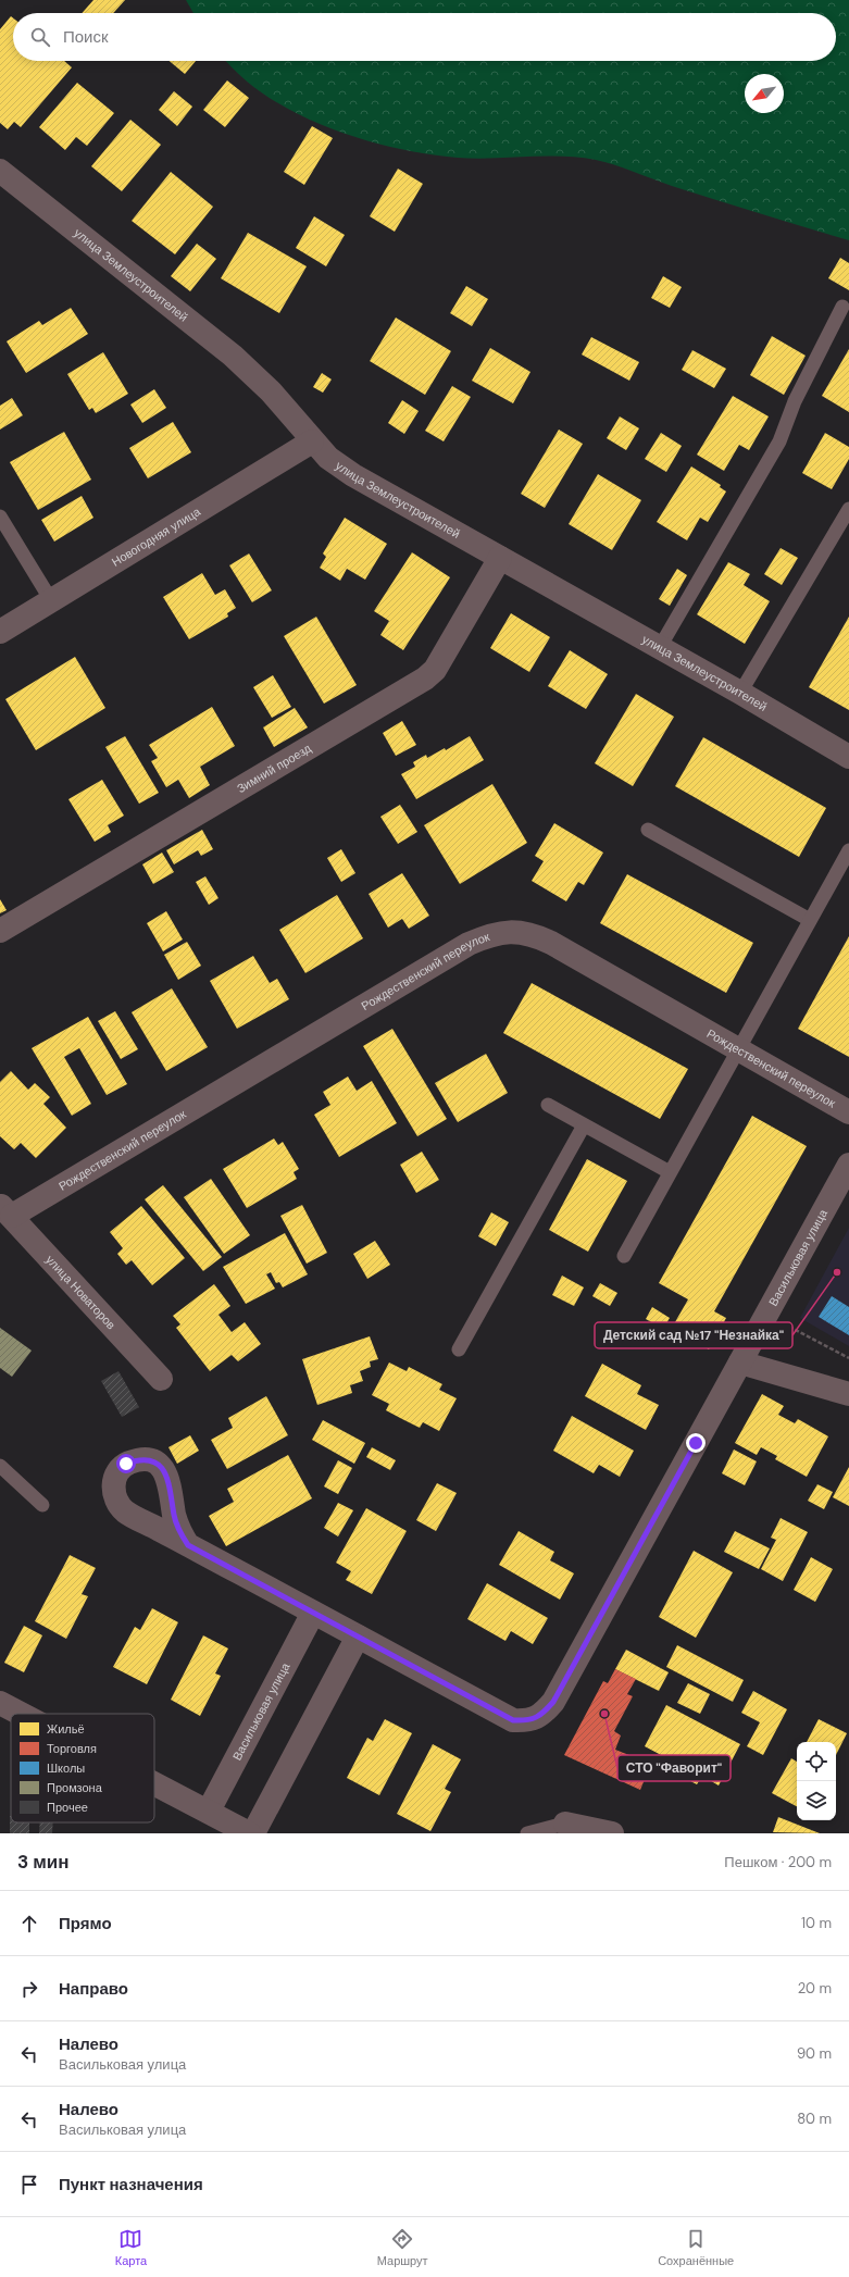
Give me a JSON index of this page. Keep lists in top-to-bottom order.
{
  "streets": {
    "street": [
      "улица Землеустроителей",
      "Новогодняя улица",
      "Зимний проезд",
      "Рождественский переулок",
      "Васильковая улица",
      "улица Новаторов"
    ]
  },
  "crossings": [
    ["улица Землеустроителей", "Новогодняя улица"],
    ["улица Землеустроителей", "Зимний проезд"],
    ["Рождественский переулок", "улица Новаторов"]
  ],
  "places": ["Детский сад №17 \"Незнайка\"", "СТО \"Фаворит\""],
  "legend": [
    "Жильё",
    "Торговля",
    "Школы",
    "Промзона",
    "Прочее"
  ],
  "north": "bottom left",
  "page": {
    "search": "Поиск",
    "heading": ["3 мин", "Пешком · 200 m"],
    "list": [
      ["Прямо", "10 m"],
      ["Направо", "20 m"],
      ["Налево", "Васильковая улица", "90 m"],
      ["Налево", "Васильковая улица", "80 m"],
      "Пункт назначения"
    ],
    "nav": ["Карта", "Маршрут", "Сохранённые"]
  }
}
